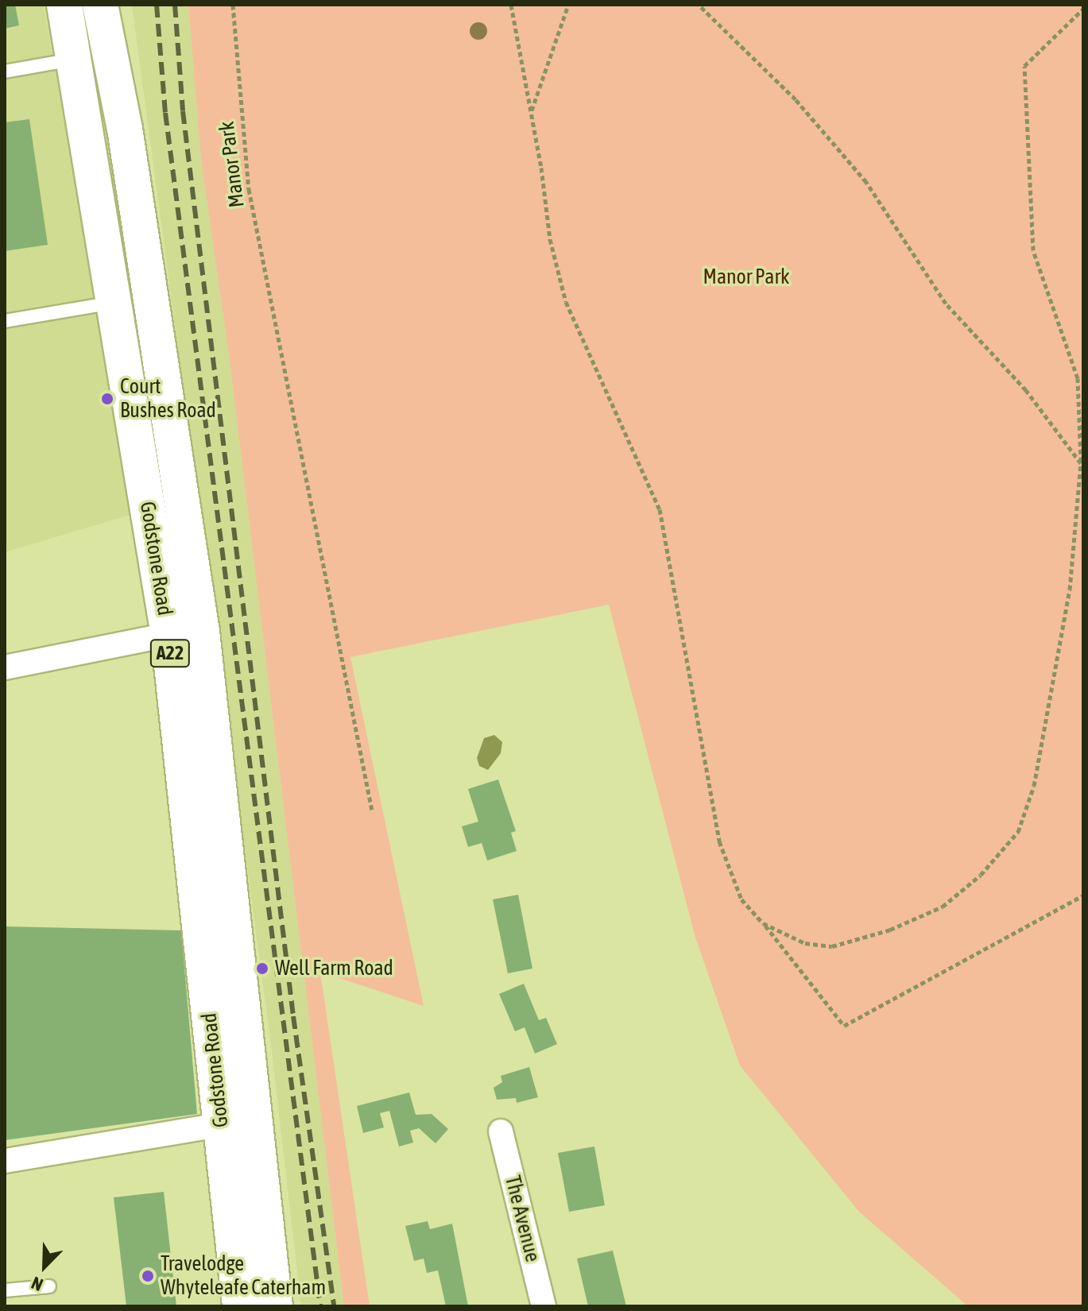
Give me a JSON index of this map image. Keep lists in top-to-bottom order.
{
  "streets": {
    "highway": ["Godstone Road", "A22"],
    "street": ["The Avenue"],
    "path": ["Manor Park"]
  },
  "parks": ["Manor Park"],
  "places": ["Court Bushes Road", "Well Farm Road", "Travelodge Whyteleafe Caterham"],
  "north": "bottom left"
}
